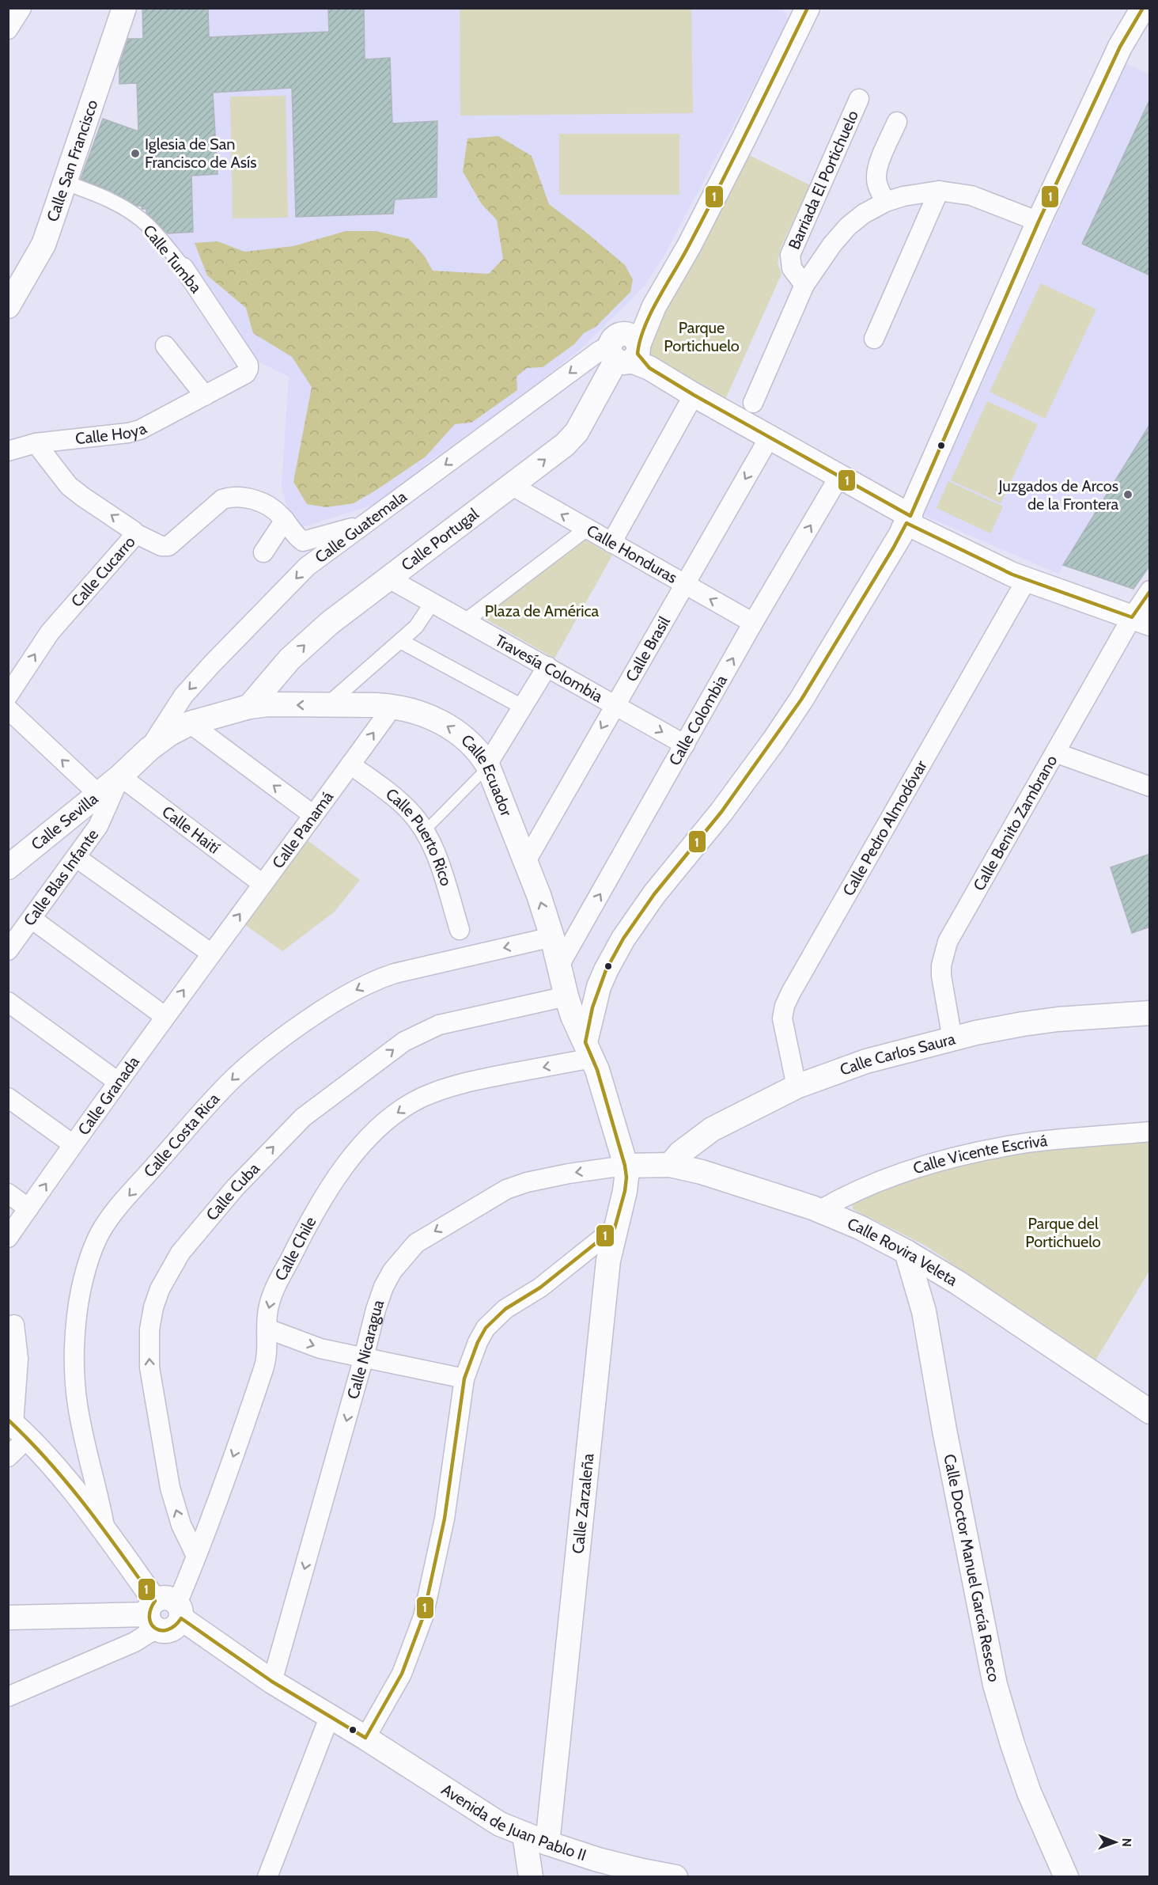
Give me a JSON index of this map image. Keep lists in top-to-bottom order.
{
  "streets": {
    "street": [
      "Calle San Francisco",
      "Barriada El Portichuelo",
      "Calle Tumba",
      "Calle Hoya",
      "Calle Guatemala",
      "Calle Portugal",
      "Calle Honduras",
      "Calle Cucarro",
      "Calle Brasil",
      "Travesía Colombia",
      "Calle Colombia",
      "Calle Ecuador",
      "Calle Sevilla",
      "Calle Benito Zambrano",
      "Calle Pedro Almodóvar",
      "Calle Haití",
      "Calle Panamá",
      "Calle Puerto Rico",
      "Calle Blas Infante",
      "Calle Carlos Saura",
      "Calle Granada",
      "Calle Costa Rica",
      "Calle Vicente Escrivá",
      "Calle Cuba",
      "Calle Chile",
      "Calle Rovira Veleta",
      "Calle Nicaragua",
      "Calle Zarzaleña",
      "Calle Doctor Manuel García Reseco",
      "Avenida de Juan Pablo II"
    ]
  },
  "crossings": [
    ["Calle San Francisco", "Calle Tumba"],
    ["Calle Tumba", "Calle Hoya"],
    ["Calle Hoya", "Calle Cucarro"],
    ["Calle Guatemala", "Calle Portugal"],
    ["Calle Guatemala", "Calle Ecuador"],
    ["Calle Portugal", "Calle Honduras"],
    ["Calle Portugal", "Travesía Colombia"],
    ["Calle Portugal", "Calle Ecuador"],
    ["Calle Honduras", "Calle Brasil"],
    ["Calle Honduras", "Calle Colombia"],
    ["Calle Brasil", "Travesía Colombia"],
    ["Calle Brasil", "Calle Ecuador"],
    ["Travesía Colombia", "Calle Colombia"],
    ["Calle Colombia", "Calle Ecuador"],
    ["Calle Ecuador", "Calle Sevilla"],
    ["Calle Ecuador", "Calle Haití"],
    ["Calle Ecuador", "Calle Panamá"],
    ["Calle Ecuador", "Calle Blas Infante"],
    ["Calle Ecuador", "Calle Costa Rica"],
    ["Calle Ecuador", "Calle Cuba"],
    ["Calle Ecuador", "Calle Chile"],
    ["Calle Ecuador", "Calle Rovira Veleta"],
    ["Calle Ecuador", "Calle Nicaragua"],
    ["Calle Ecuador", "Calle Zarzaleña"],
    ["Calle Sevilla", "Calle Haití"],
    ["Calle Sevilla", "Calle Blas Infante"],
    ["Calle Benito Zambrano", "Calle Carlos Saura"],
    ["Calle Pedro Almodóvar", "Calle Carlos Saura"],
    ["Calle Haití", "Calle Panamá"],
    ["Calle Haití", "Calle Blas Infante"],
    ["Calle Panamá", "Calle Puerto Rico"],
    ["Calle Panamá", "Calle Granada"],
    ["Calle Carlos Saura", "Calle Rovira Veleta"],
    ["Calle Costa Rica", "Avenida de Juan Pablo II"],
    ["Calle Vicente Escrivá", "Calle Rovira Veleta"],
    ["Calle Cuba", "Calle Chile"],
    ["Calle Chile", "Avenida de Juan Pablo II"],
    ["Calle Rovira Veleta", "Calle Nicaragua"],
    ["Calle Rovira Veleta", "Calle Zarzaleña"],
    ["Calle Rovira Veleta", "Calle Doctor Manuel García Reseco"],
    ["Calle Nicaragua", "Calle Zarzaleña"],
    ["Calle Nicaragua", "Avenida de Juan Pablo II"],
    ["Calle Zarzaleña", "Avenida de Juan Pablo II"]
  ],
  "one_way": [
    "Calle Panamá",
    "Calle Granada",
    "Calle Costa Rica",
    "Calle Cuba",
    "Calle Chile"
  ],
  "parks": ["Parque Portichuelo", "Plaza de América", "Parque del Portichuelo"],
  "places": ["Iglesia de San Francisco de Asís", "Juzgados de Arcos de la Frontera"],
  "lines": ["transit line 1"],
  "north": "right"
}
